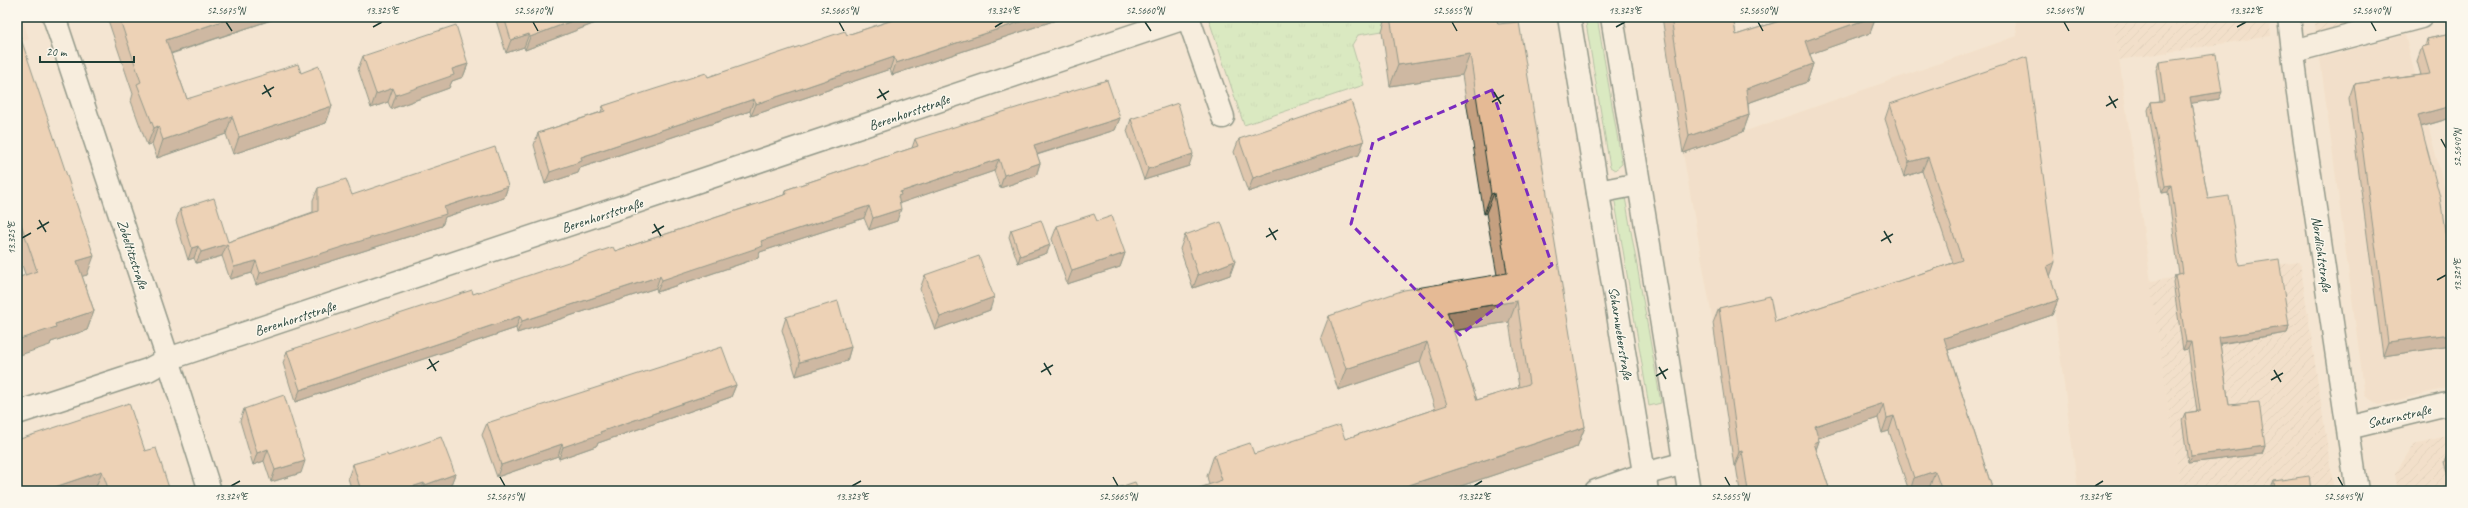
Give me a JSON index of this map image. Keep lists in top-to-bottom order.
{
  "streets": {
    "street": [
      "Berenhorststraße",
      "Zobeltitzstraße",
      "Nordlichtstraße",
      "Scharnweberstraße",
      "Saturnstraße"
    ]
  },
  "crossings": [
    ["Berenhorststraße", "Zobeltitzstraße"],
    ["Nordlichtstraße", "Saturnstraße"]
  ],
  "scale_bar": "20 m",
  "coordinates": [
    "52.5675°N",
    "13.325°E",
    "52.5670°N",
    "52.5665°N",
    "13.324°E",
    "52.5660°N",
    "52.5655°N",
    "13.323°E",
    "52.5650°N",
    "52.5645°N",
    "13.322°E",
    "52.5640°N",
    "13.321°E"
  ]
}
